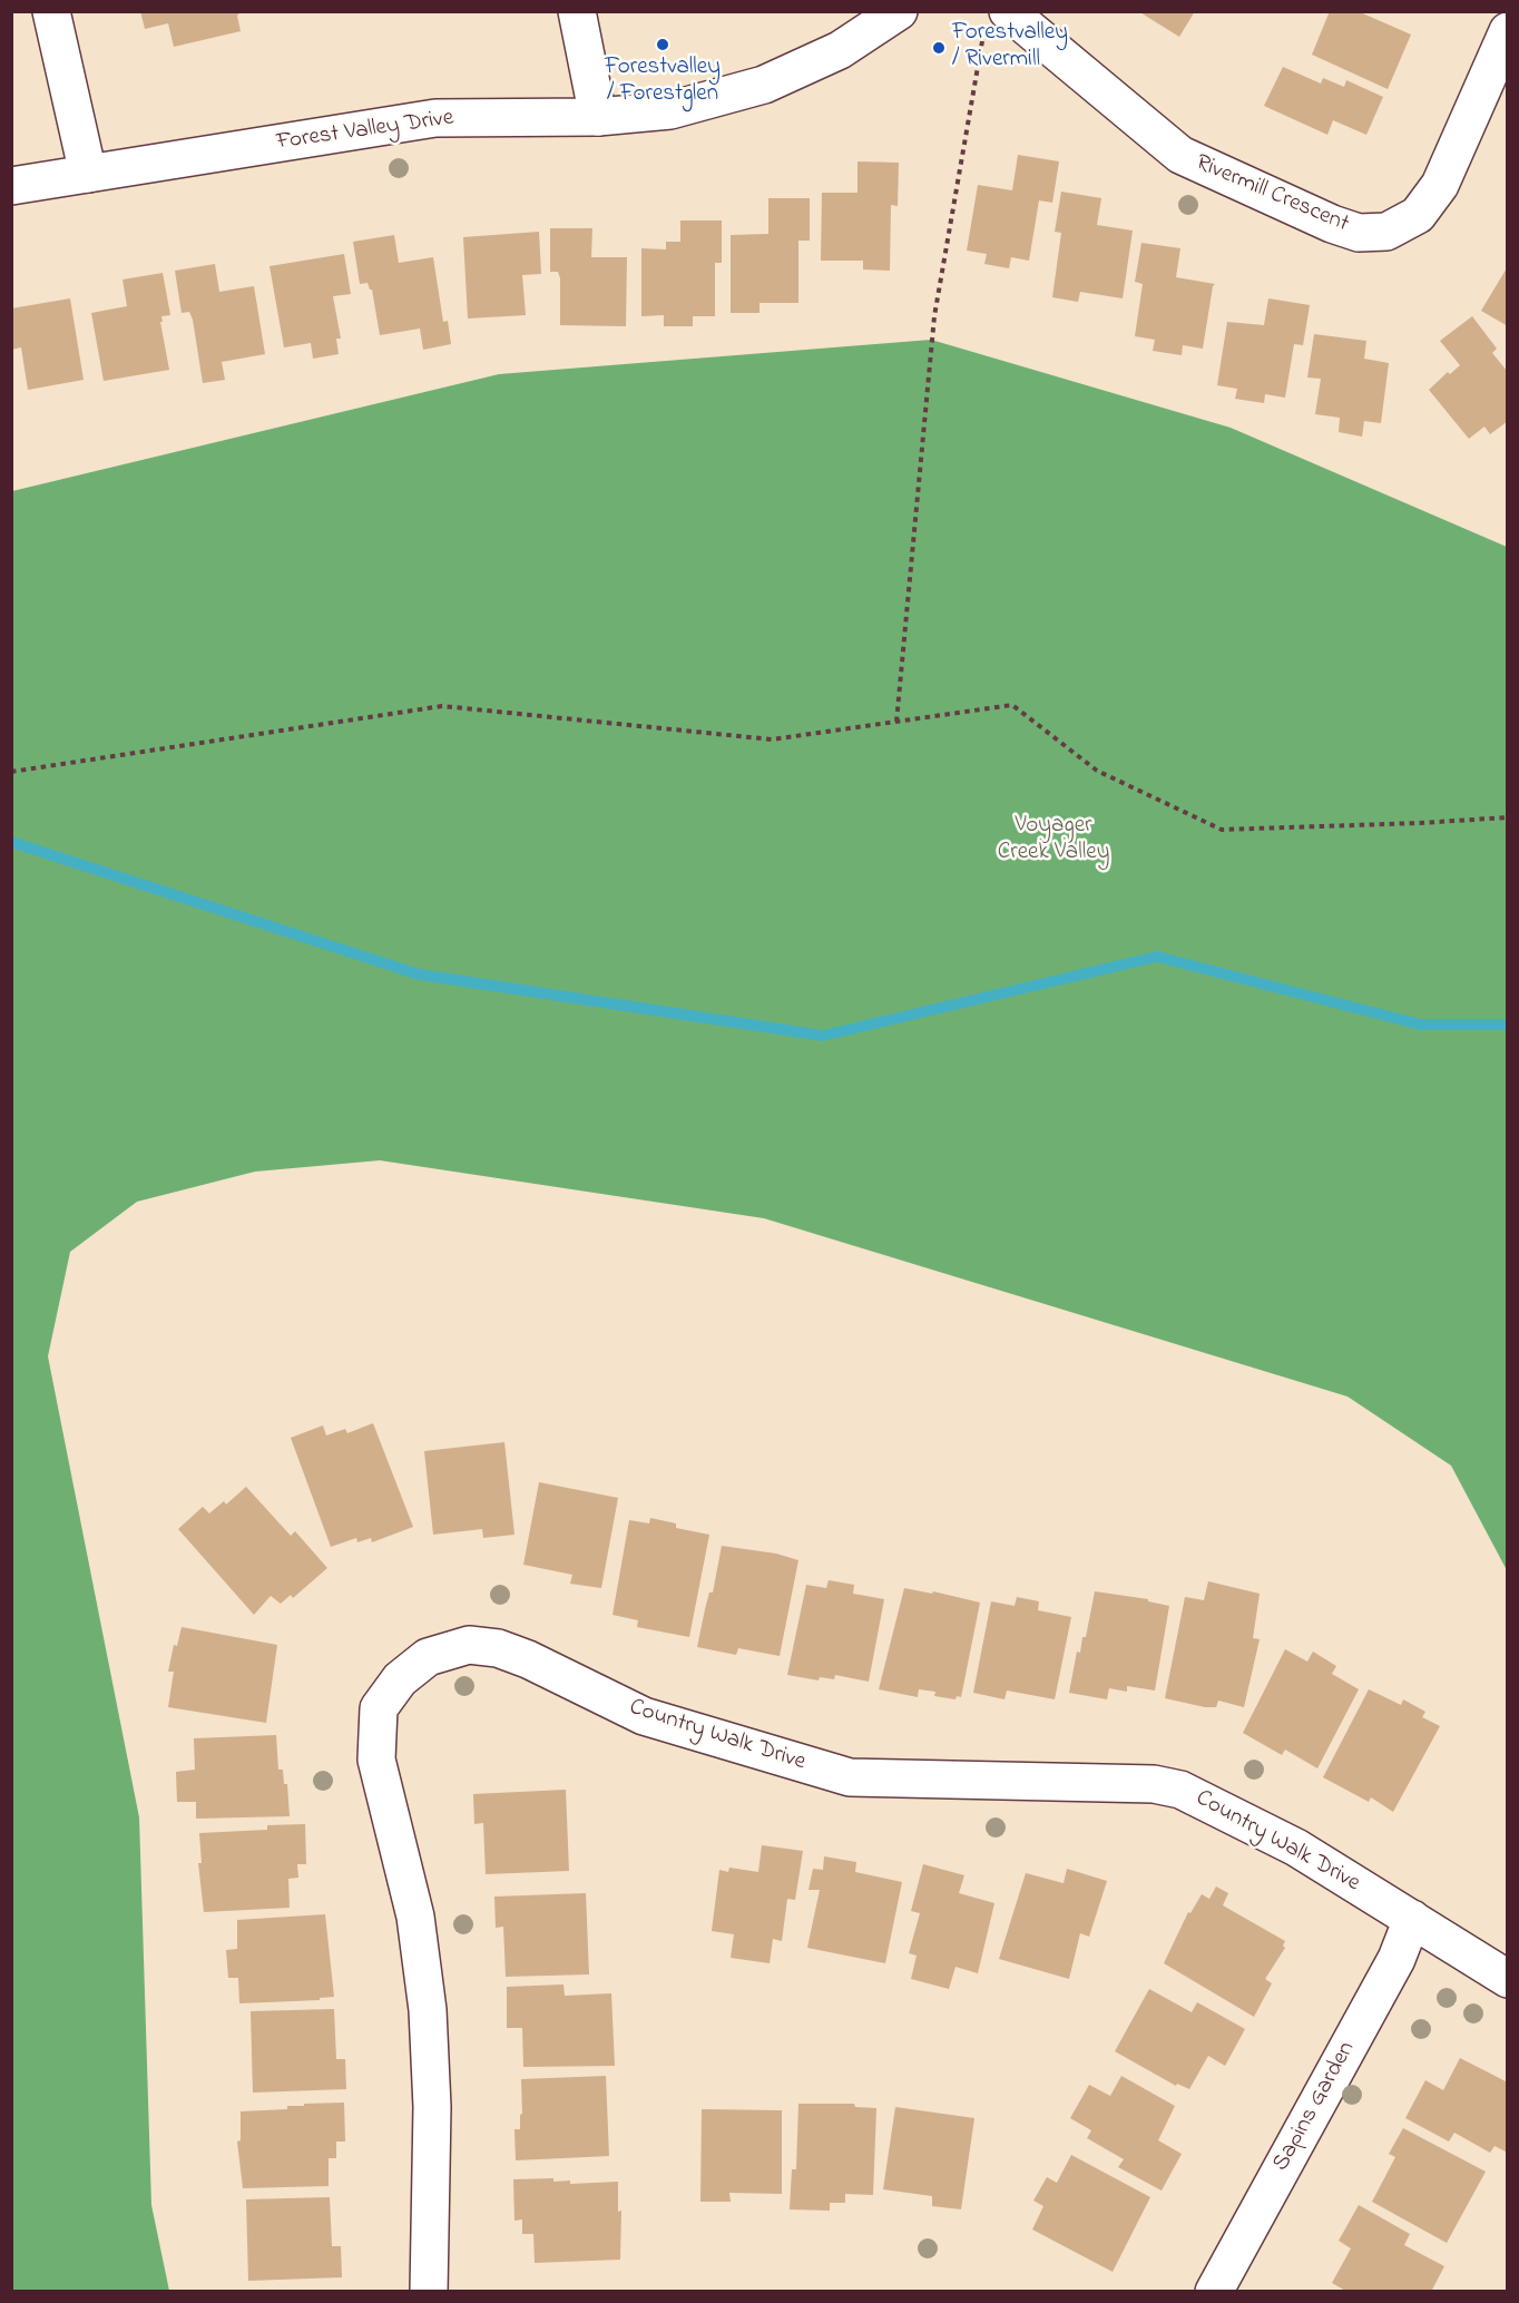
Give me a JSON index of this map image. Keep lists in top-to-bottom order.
{
  "streets": {
    "street": [
      "Forest Valley Drive",
      "Rivermill Crescent",
      "Country Walk Drive",
      "Sapins Garden"
    ]
  },
  "crossings": [
    ["Country Walk Drive", "Sapins Garden"]
  ],
  "parks": ["Voyager Creek Valley"],
  "places": ["Forestvalley / Forestglen", "Forestvalley / Rivermill"]
}
